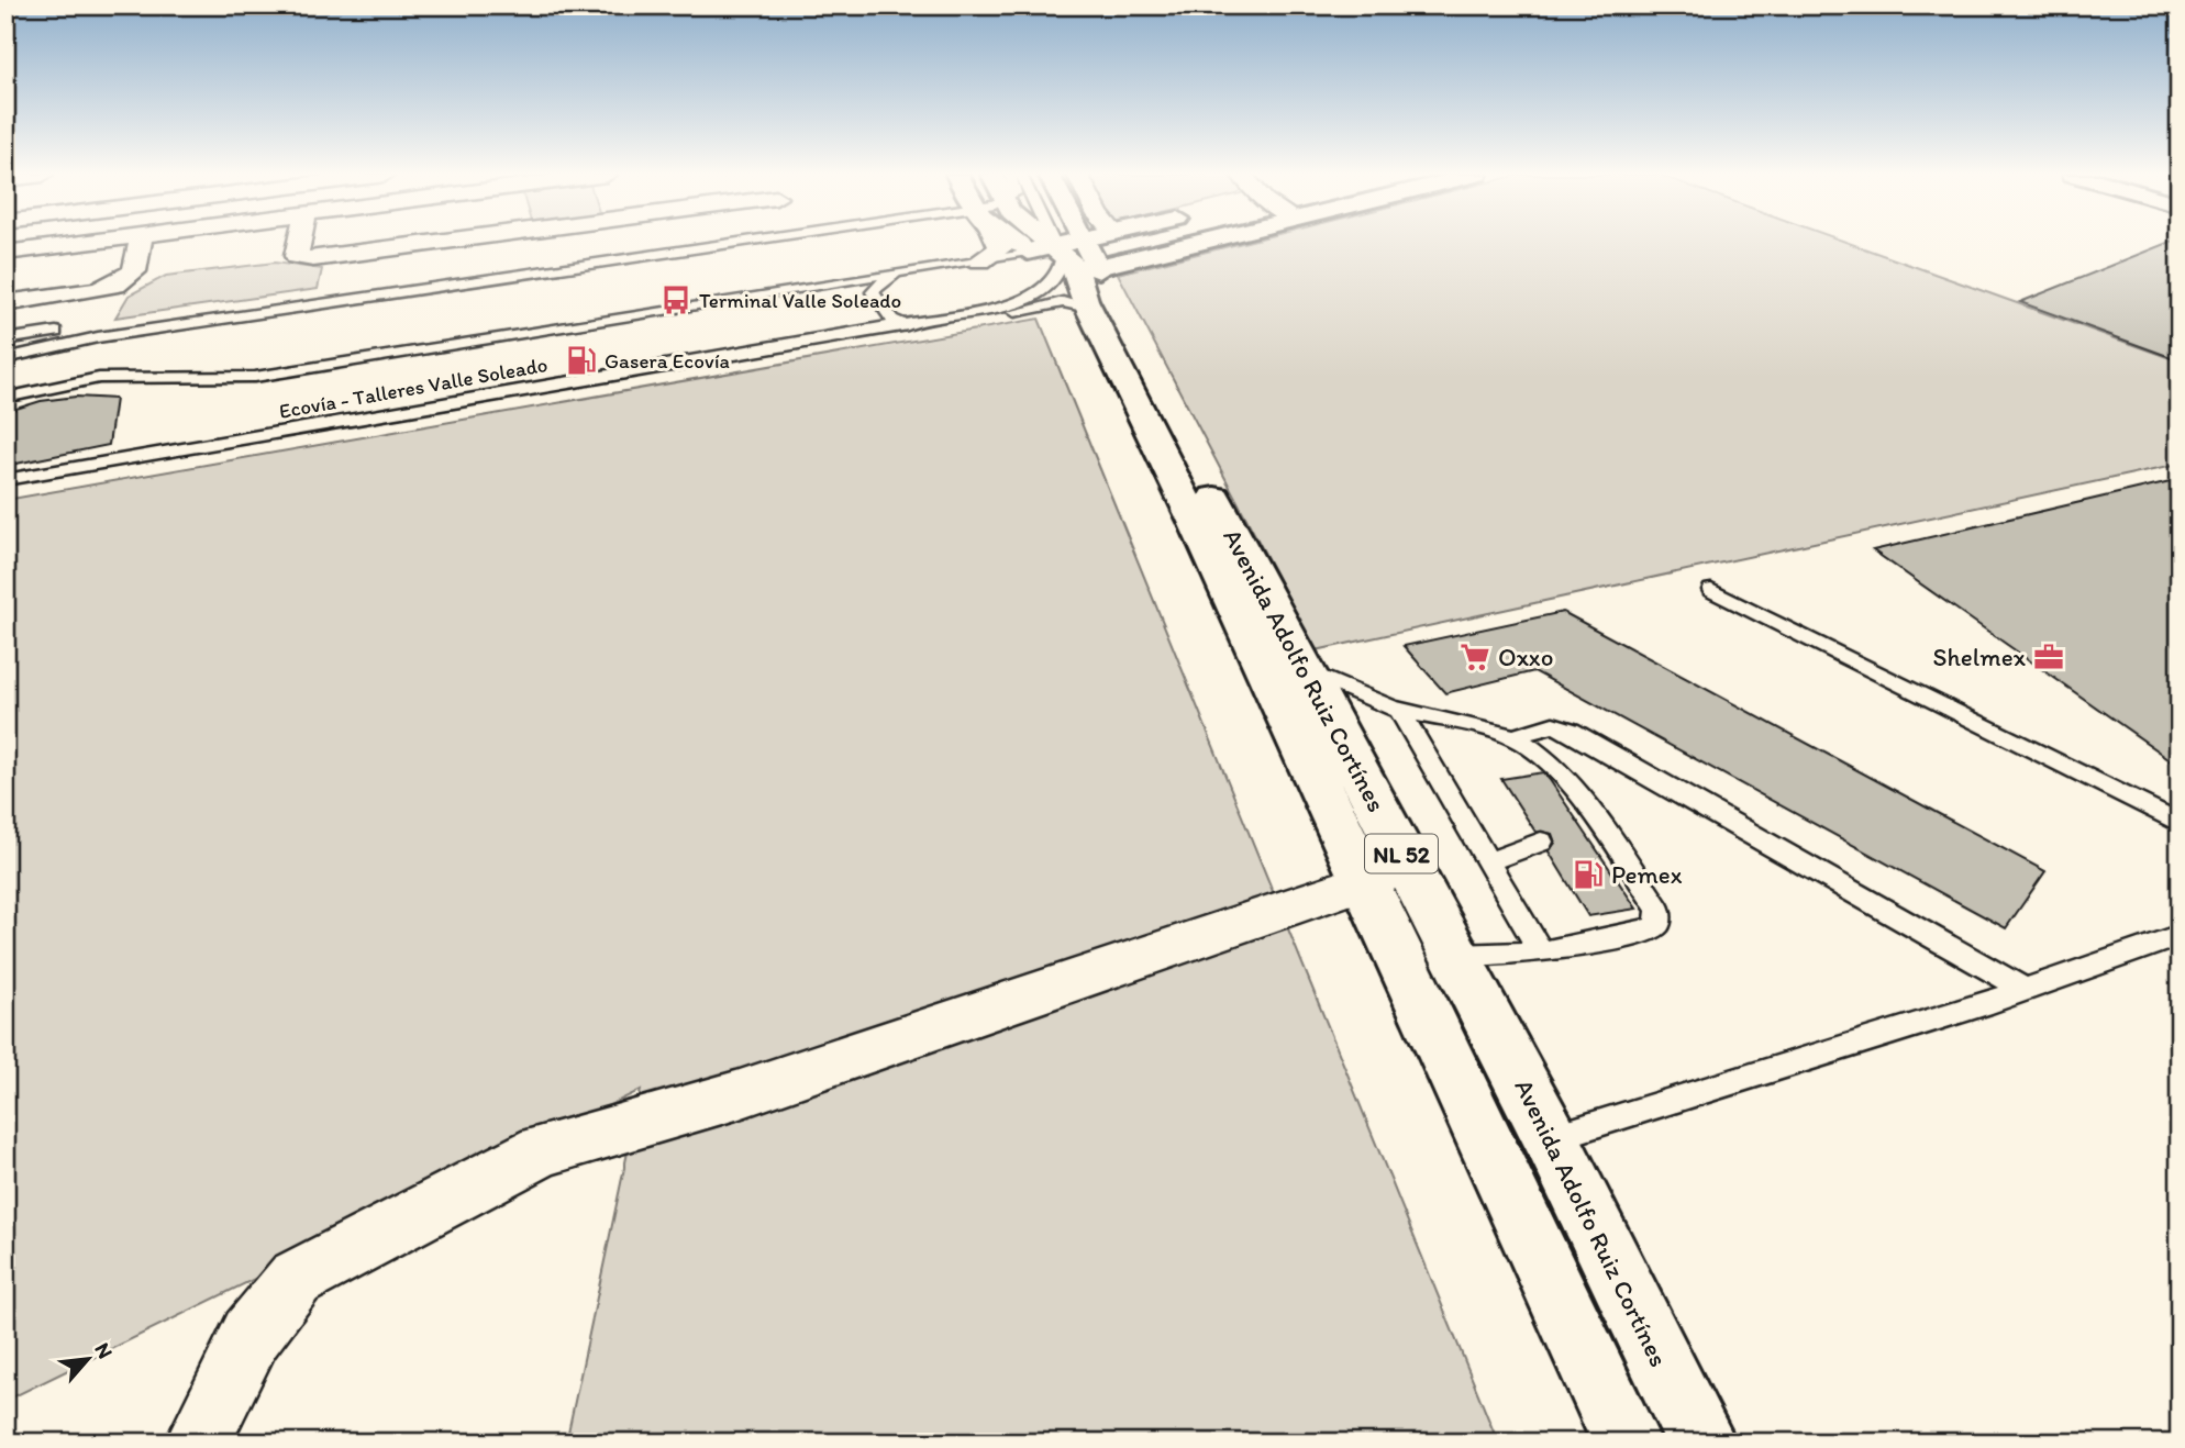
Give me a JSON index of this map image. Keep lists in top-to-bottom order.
{
  "streets": {
    "main road": ["Avenida Adolfo Ruiz Cortínes", "NL 52"],
    "lane": ["Ecovía - Talleres Valle Soleado"]
  },
  "crossings": [
    ["Ecovía - Talleres Valle Soleado", "Avenida Adolfo Ruiz Cortínes"]
  ],
  "places": {
    "bus stop": ["Terminal Valle Soleado"],
    "fuel station": ["Gasera Ecovía", "Pemex"],
    "supermarket": ["Oxxo"],
    "office": ["Shelmex"]
  },
  "north": "top right"
}
